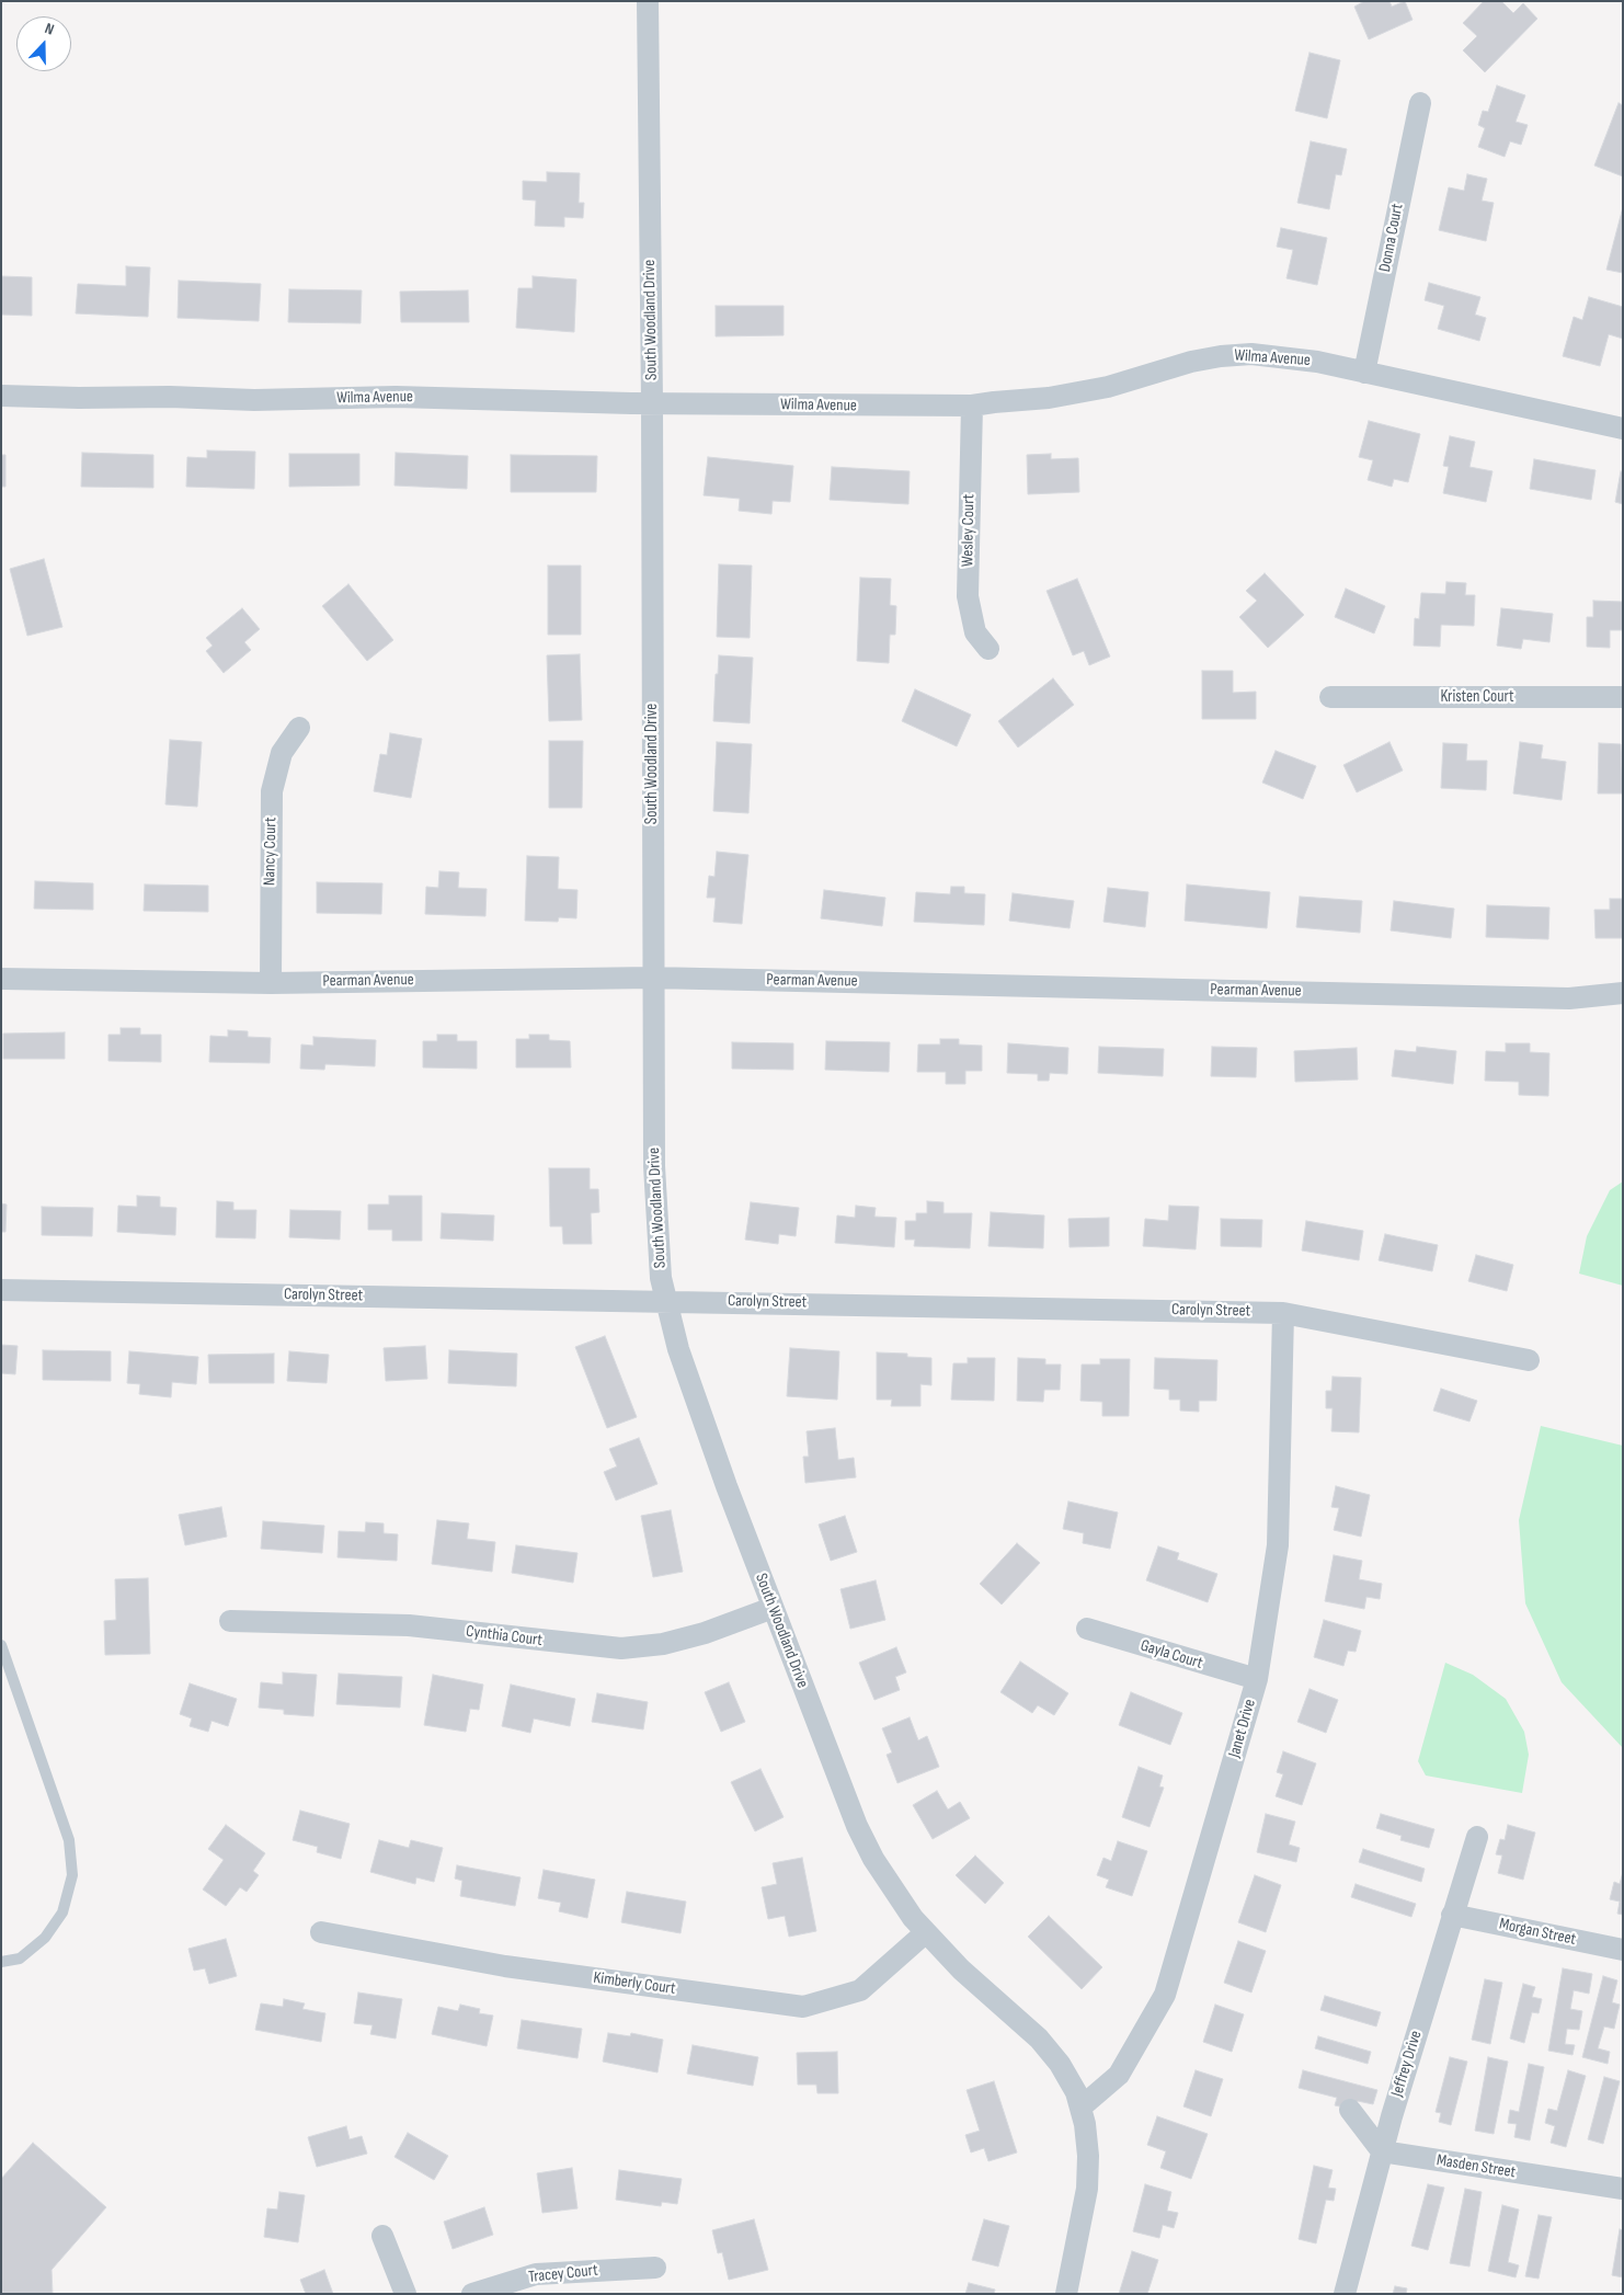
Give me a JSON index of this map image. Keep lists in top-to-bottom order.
{
  "streets": {
    "street": [
      "Donna Court",
      "South Woodland Drive",
      "Wilma Avenue",
      "Wesley Court",
      "Kristen Court",
      "Nancy Court",
      "Pearman Avenue",
      "Carolyn Street",
      "Cynthia Court",
      "Gayla Court",
      "Janet Drive",
      "Morgan Street",
      "Kimberly Court",
      "Jeffrey Drive",
      "Masden Street",
      "Tracey Court"
    ]
  },
  "crossings": [
    ["Donna Court", "Wilma Avenue"],
    ["South Woodland Drive", "Wilma Avenue"],
    ["South Woodland Drive", "Pearman Avenue"],
    ["South Woodland Drive", "Carolyn Street"],
    ["South Woodland Drive", "Cynthia Court"],
    ["South Woodland Drive", "Janet Drive"],
    ["South Woodland Drive", "Kimberly Court"],
    ["Wilma Avenue", "Wesley Court"],
    ["Nancy Court", "Pearman Avenue"],
    ["Carolyn Street", "Janet Drive"],
    ["Gayla Court", "Janet Drive"],
    ["Morgan Street", "Jeffrey Drive"],
    ["Jeffrey Drive", "Masden Street"]
  ],
  "north": "top"
}
